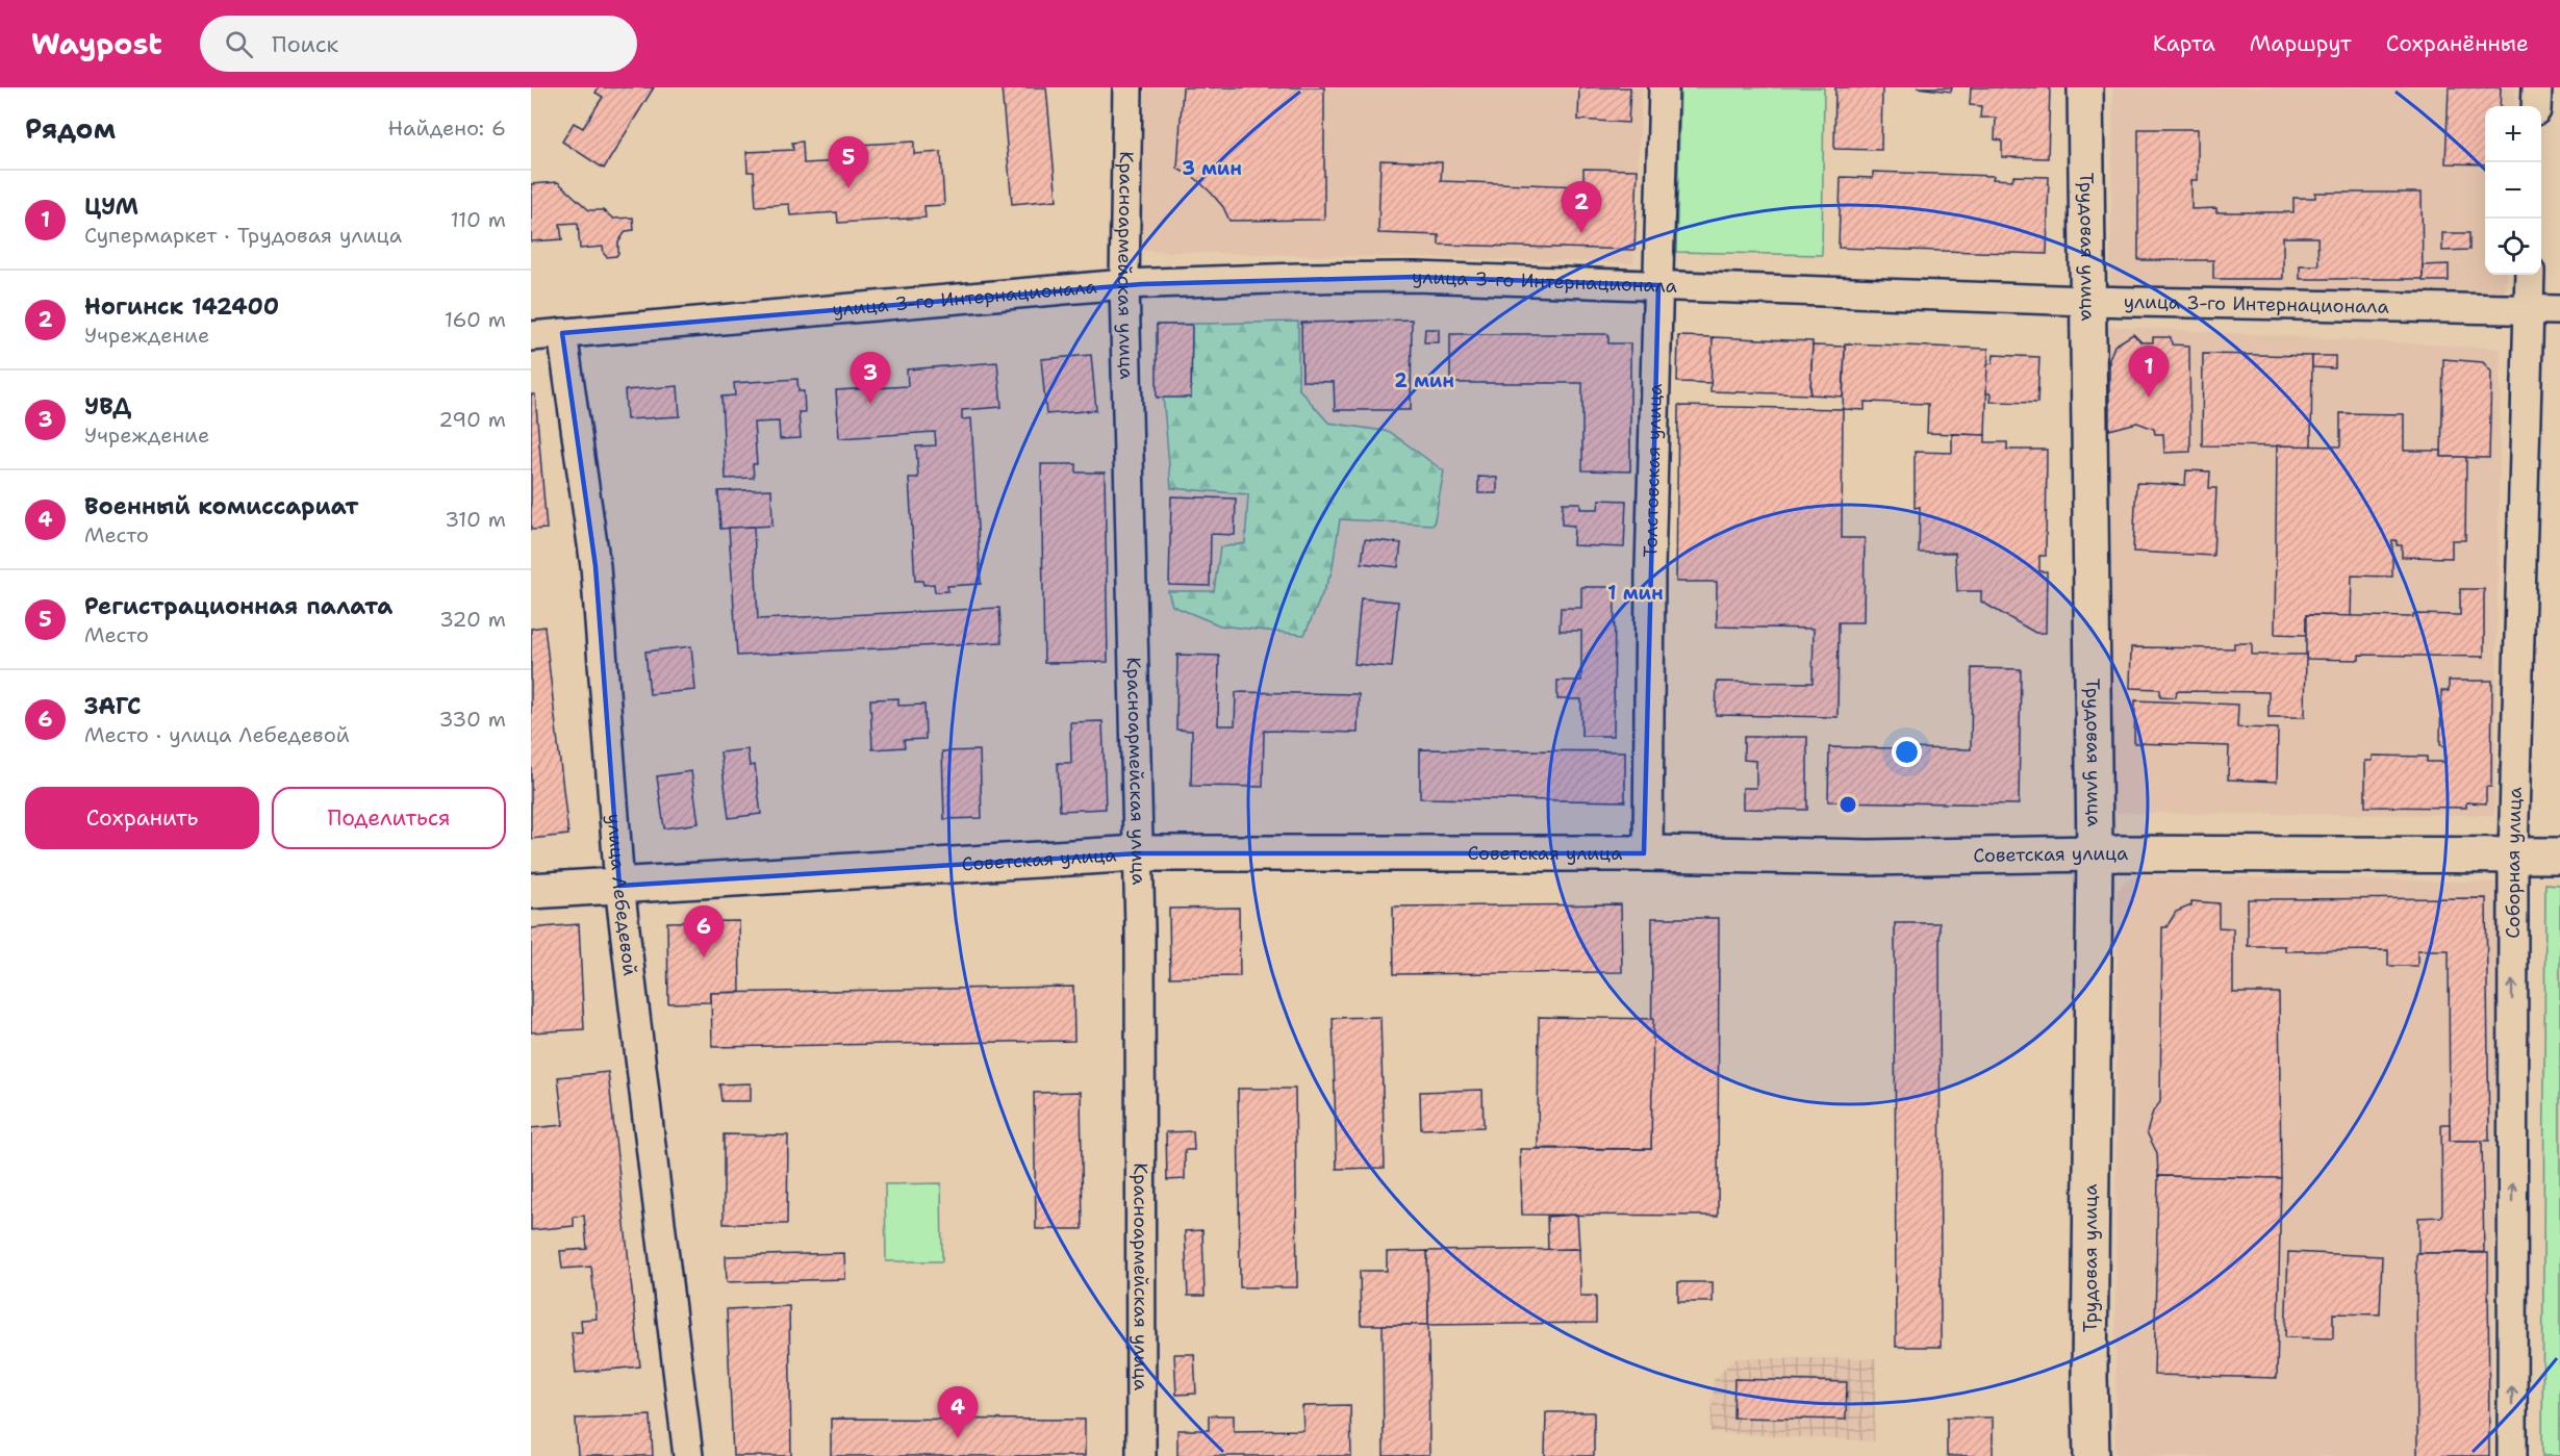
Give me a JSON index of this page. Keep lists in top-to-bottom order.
{
  "streets": {
    "street": [
      "Трудовая улица",
      "Красноармейская улица",
      "улица 3-го Интернационала",
      "Толстовская улица",
      "Советская улица",
      "Соборная улица",
      "улица Лебедевой"
    ]
  },
  "crossings": [
    ["Трудовая улица", "улица 3-го Интернационала"],
    ["Трудовая улица", "Советская улица"],
    ["Красноармейская улица", "улица 3-го Интернационала"],
    ["Красноармейская улица", "Советская улица"],
    ["улица 3-го Интернационала", "Толстовская улица"],
    ["улица 3-го Интернационала", "Соборная улица"],
    ["улица 3-го Интернационала", "улица Лебедевой"],
    ["Толстовская улица", "Советская улица"],
    ["Советская улица", "Соборная улица"],
    ["Советская улица", "улица Лебедевой"]
  ],
  "one_way": ["Соборная улица"],
  "page": {
    "header": "Waypost",
    "search": "Поиск",
    "nav": ["Карта", "Маршрут", "Сохранённые"],
    "heading": ["Рядом", "Найдено: 6"],
    "map_buttons": ["+", "−"],
    "pins": [
      "5",
      "2",
      "1",
      "3",
      "6",
      "4"
    ],
    "list": [
      {
        "mark": "1",
        "name": "ЦУМ",
        "note": "Супермаркет · Трудовая улица",
        "value": "110 m"
      },
      {
        "mark": "2",
        "name": "Ногинск 142400",
        "note": "Учреждение",
        "value": "160 m"
      },
      {
        "mark": "3",
        "name": "УВД",
        "note": "Учреждение",
        "value": "290 m"
      },
      {
        "mark": "4",
        "name": "Военный комиссариат",
        "note": "Место",
        "value": "310 m"
      },
      {
        "mark": "5",
        "name": "Регистрационная палата",
        "note": "Место",
        "value": "320 m"
      },
      {
        "mark": "6",
        "name": "ЗАГС",
        "note": "Место · улица Лебедевой",
        "value": "330 m"
      }
    ],
    "buttons": ["Сохранить", "Поделиться"]
  },
  "rings": ["3 мин", "2 мин", "1 мин"]
}
